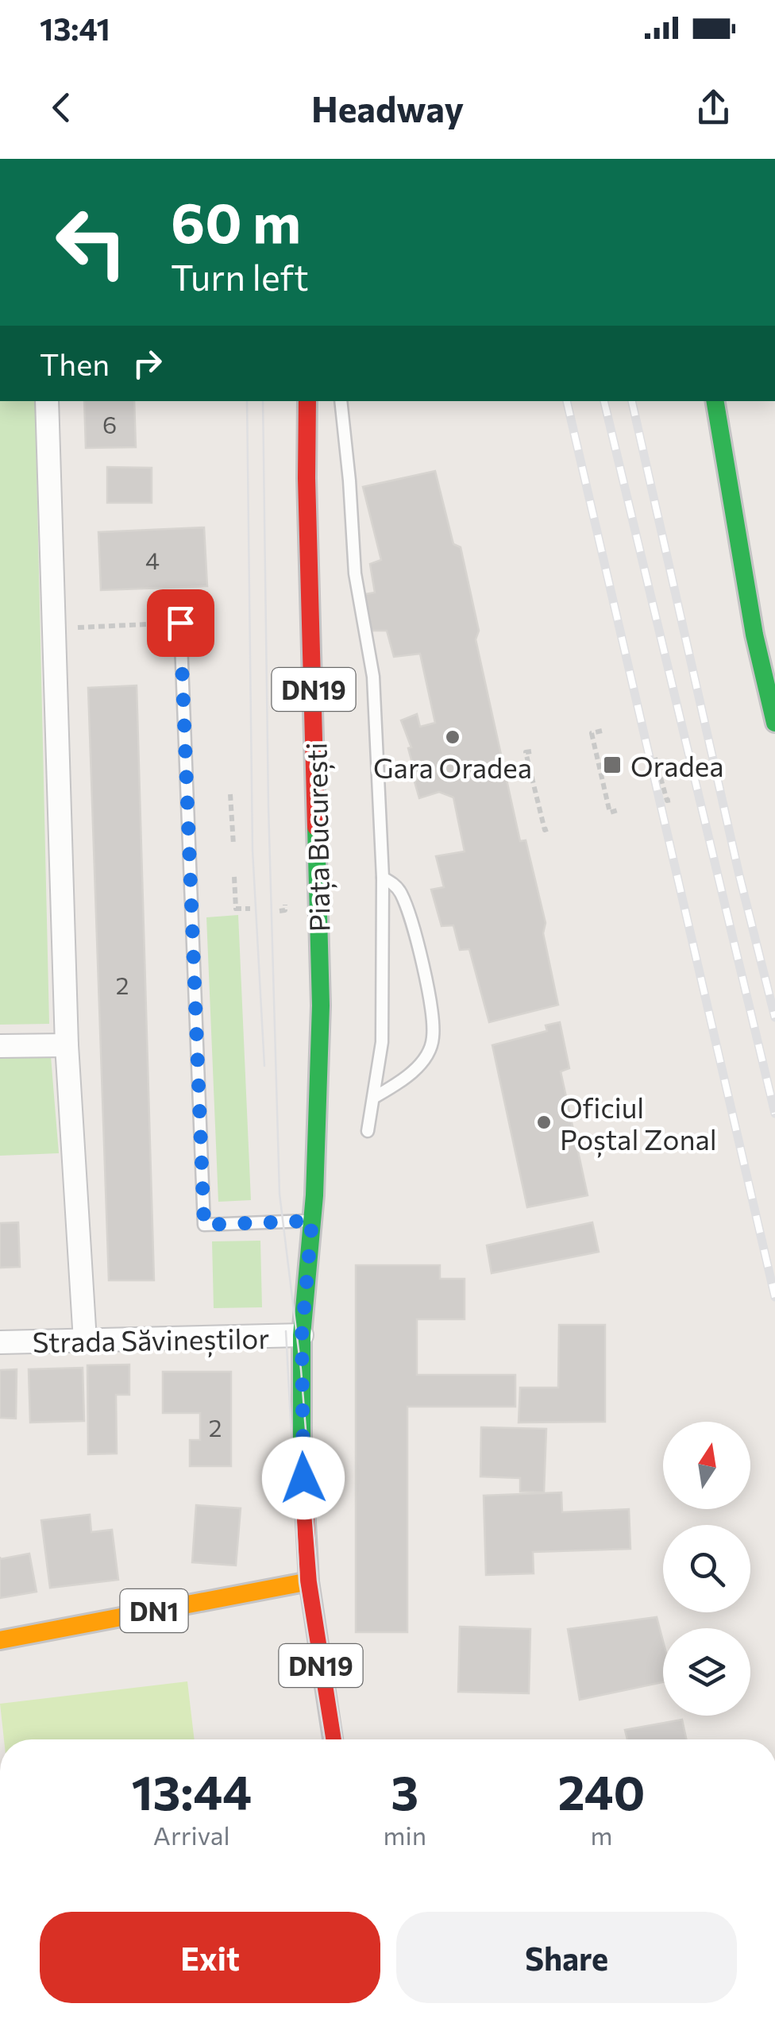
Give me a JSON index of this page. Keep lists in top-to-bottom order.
{
  "streets": {
    "main road": ["DN19", "Piața București", "DN1"],
    "street": ["Strada Săvineștilor"]
  },
  "crossings": [
    ["DN19", "Piața București"],
    ["DN19", "Strada Săvineștilor"],
    ["DN19", "DN1"]
  ],
  "places": {
    "other": ["Gara Oradea", "Oficiul Poștal Zonal"],
    "transit": ["Oradea"]
  },
  "house_numbers": [
    "6",
    "4",
    "2",
    "2"
  ],
  "north": "top",
  "page": {
    "status": "13:41",
    "header": "Headway",
    "turn": ["60 m", "Turn left"],
    "then": "Then",
    "eta": [
      "13:44",
      "Arrival",
      "3",
      "min",
      "240",
      "m"
    ],
    "buttons": ["Exit", "Share"]
  }
}
